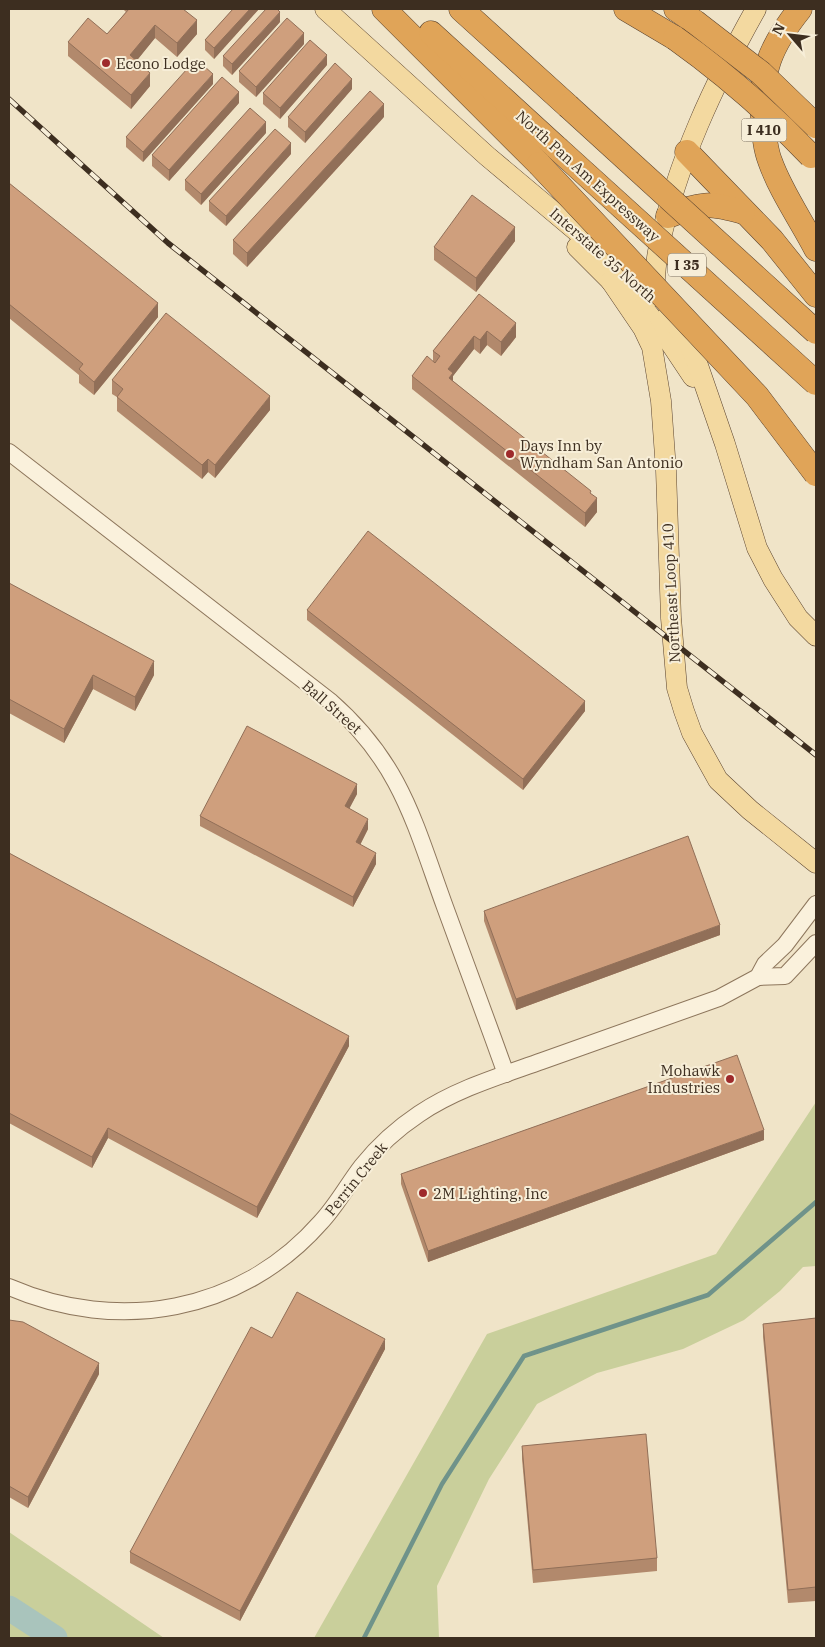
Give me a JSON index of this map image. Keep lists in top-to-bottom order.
{
  "streets": {
    "highway": ["I 410", "North Pan Am Expressway", "I 35"],
    "main road": ["Interstate 35 North", "Northeast Loop 410"],
    "street": ["Ball Street", "Perrin Creek"]
  },
  "crossings": [
    ["Interstate 35 North", "Northeast Loop 410"],
    ["Ball Street", "Perrin Creek"]
  ],
  "places": [
    "Econo Lodge",
    "Days Inn by Wyndham San Antonio",
    "Mohawk Industries",
    "2M Lighting, Inc"
  ],
  "north": "top left"
}
